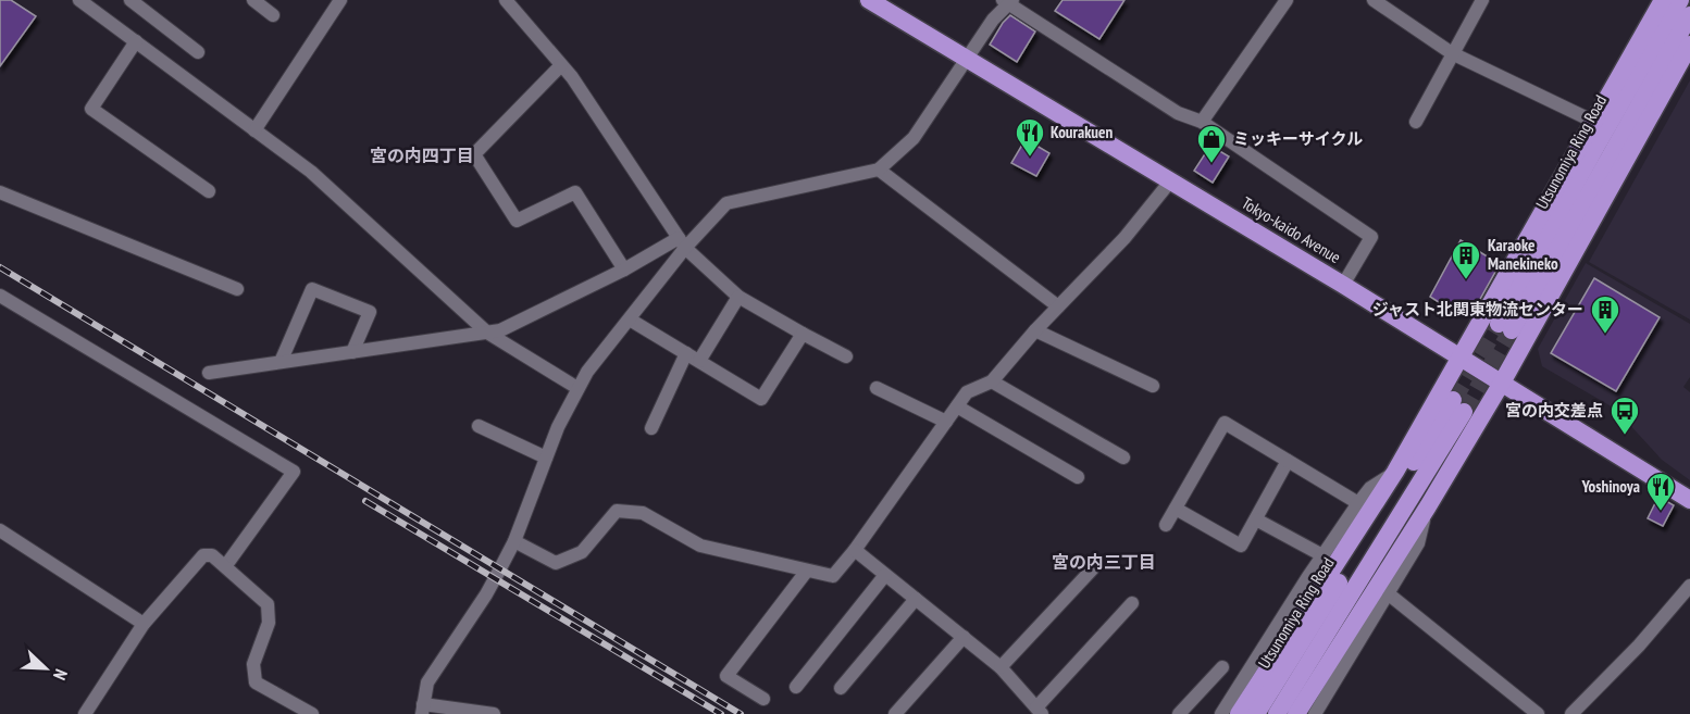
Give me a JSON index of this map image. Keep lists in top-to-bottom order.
{
  "streets": {
    "highway": ["Utsunomiya Ring Road", "Tokyo-kaido Avenue"]
  },
  "districts": ["宮の内四丁目", "宮の内三丁目"],
  "places": {
    "restaurant": ["Kourakuen", "Yoshinoya"],
    "shop": ["ミッキーサイクル"],
    "building": ["Karaoke Manekineko", "ジャスト北関東物流センター"],
    "bus stop": ["宮の内交差点"]
  },
  "north": "bottom right"
}
